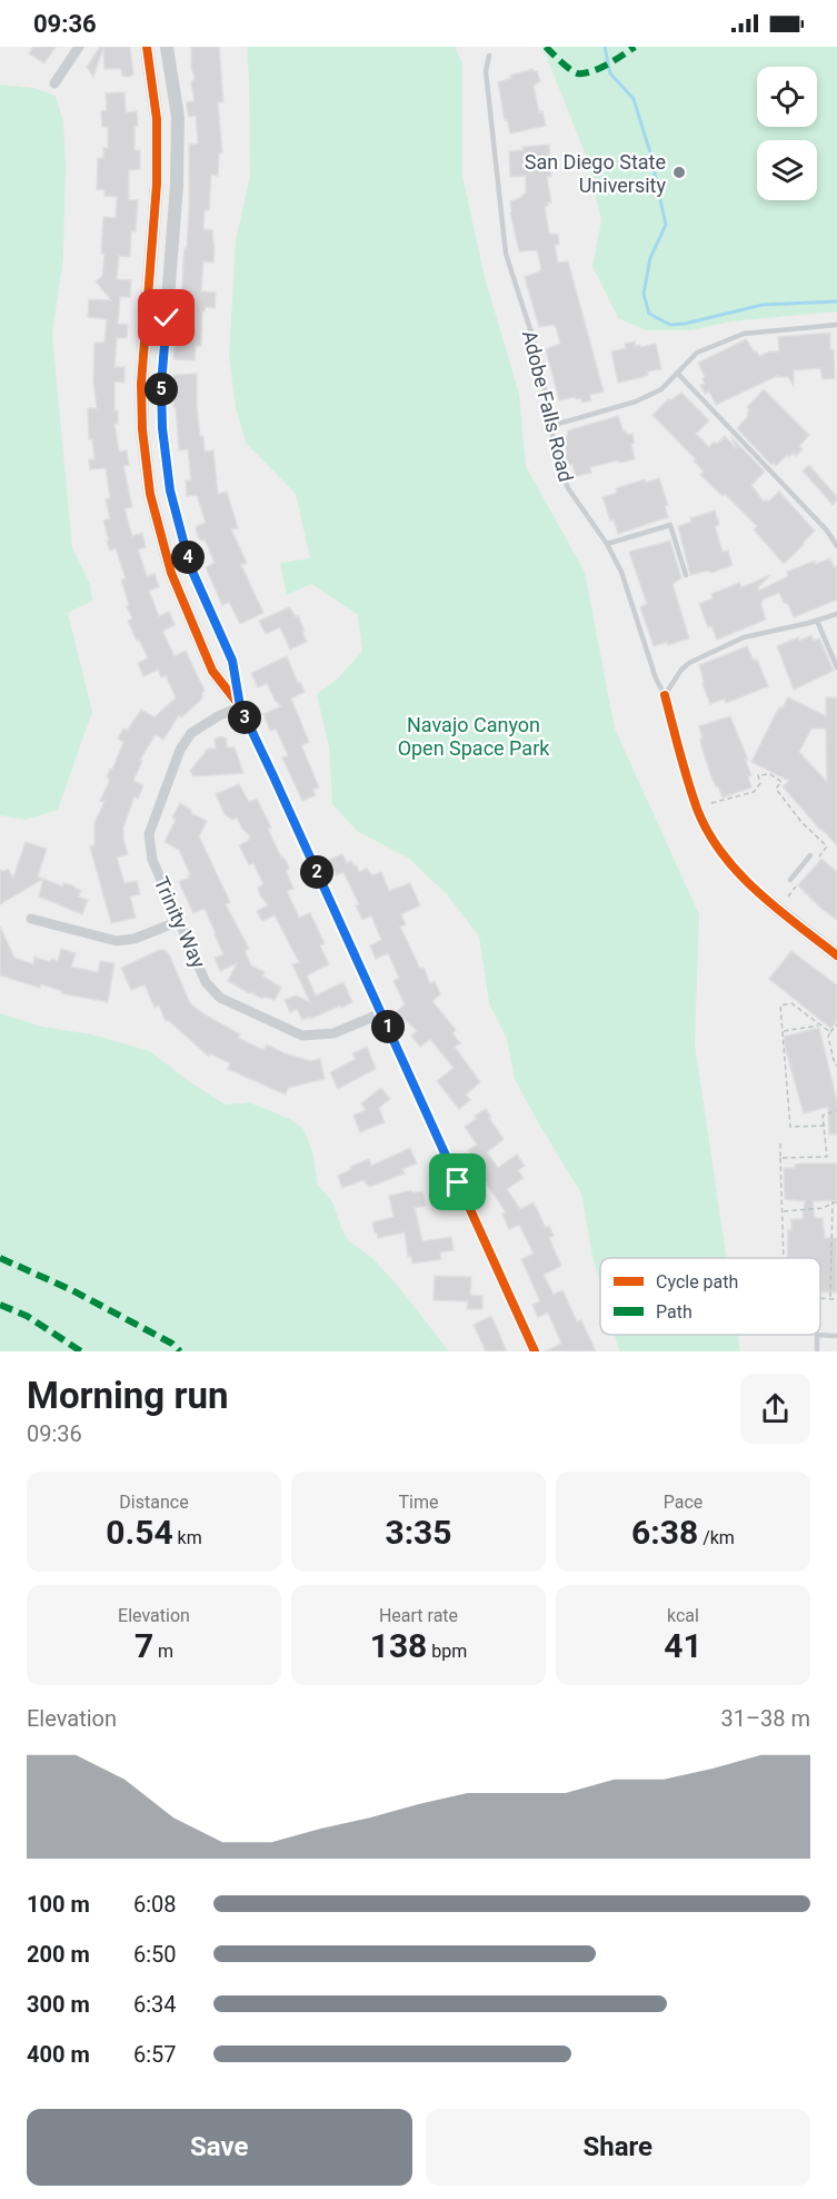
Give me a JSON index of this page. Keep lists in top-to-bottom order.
{
  "streets": {
    "street": ["Adobe Falls Road", "Trinity Way"]
  },
  "parks": ["Navajo Canyon Open Space Park"],
  "places": ["San Diego State University"],
  "legend": ["Cycle path", "Path"],
  "page": {
    "status": "09:36",
    "pins": [
      "5",
      "4",
      "3",
      "2",
      "1"
    ],
    "heading": ["Morning run", "09:36"],
    "stats": [
      ["Distance", "0.54 km"],
      ["Time", "3:35"],
      ["Pace", "6:38 /km"],
      ["Elevation", "7 m"],
      ["Heart rate", "138 bpm"],
      ["kcal", "41"]
    ],
    "chart": ["Elevation", "31–38 m"],
    "list": [
      {
        "name": "100 m",
        "note": "6:08"
      },
      {
        "name": "200 m",
        "note": "6:50"
      },
      {
        "name": "300 m",
        "note": "6:34"
      },
      {
        "name": "400 m",
        "note": "6:57"
      }
    ],
    "buttons": ["Save", "Share"]
  }
}
